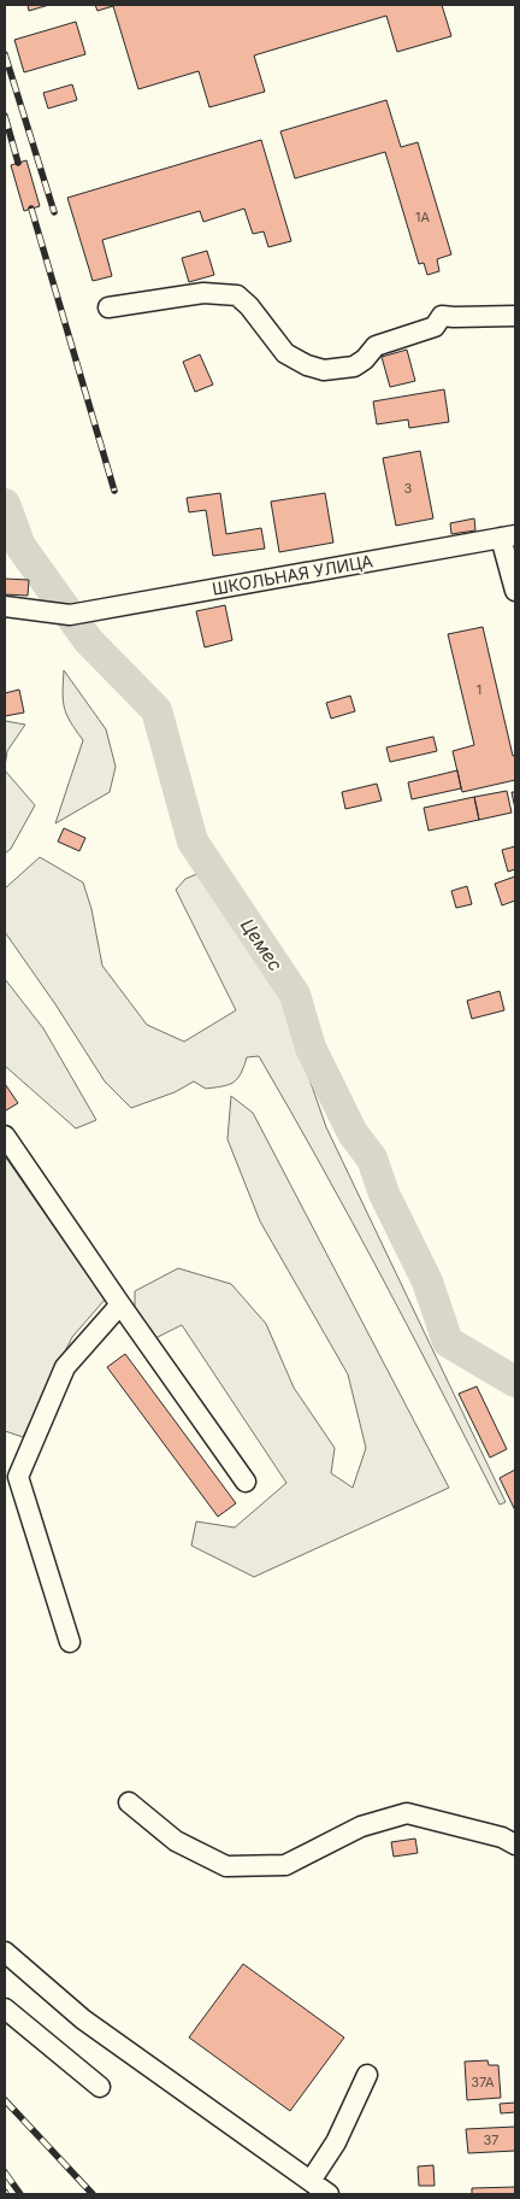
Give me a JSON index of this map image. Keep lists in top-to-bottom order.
{
  "streets": {
    "street": ["ШКОЛЬНАЯ УЛИЦА"]
  },
  "water": ["Цемес"],
  "house_numbers": [
    "1А",
    "3",
    "1",
    "37А",
    "37"
  ]
}
